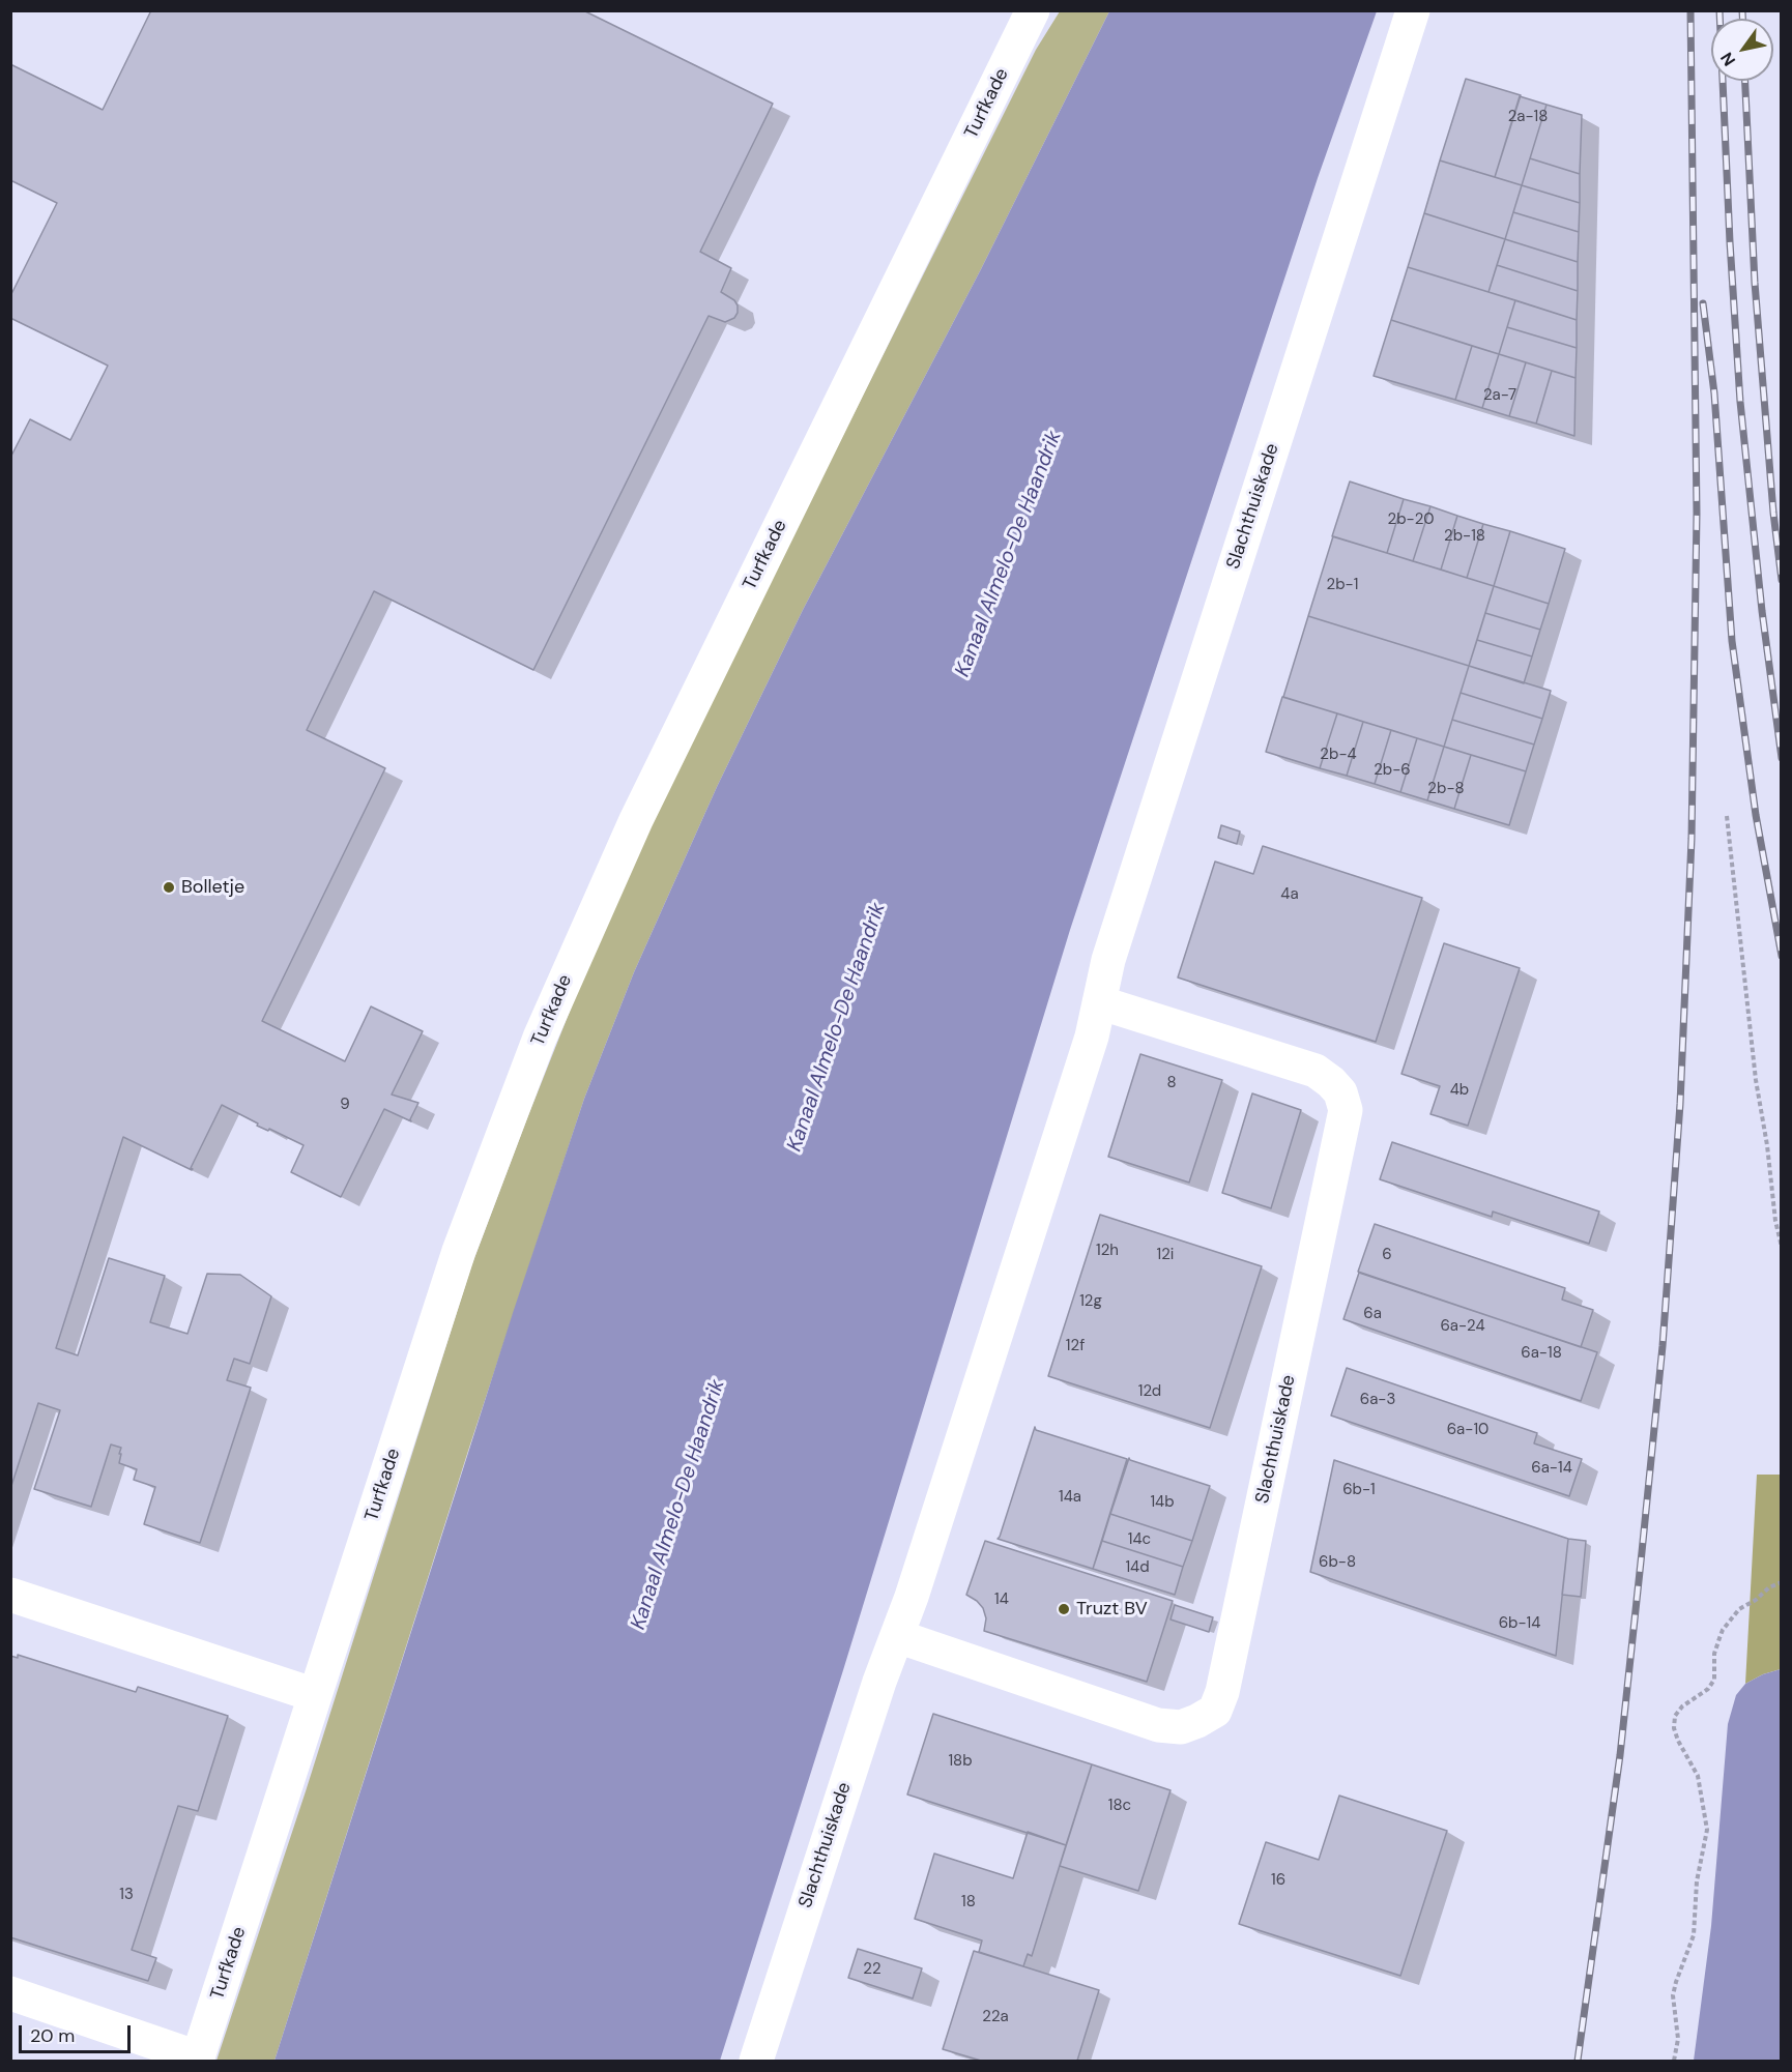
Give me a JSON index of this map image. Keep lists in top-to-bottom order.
{
  "streets": {
    "street": ["Turfkade", "Slachthuiskade"]
  },
  "water": ["Kanaal Almelo-De Haandrik"],
  "places": ["Bolletje", "Truzt BV"],
  "house_numbers": [
    "2a-18",
    "2a-7",
    "2b-20",
    "2b-18",
    "2b-1",
    "2b-4",
    "2b-6",
    "2b-8",
    "4a",
    "8",
    "4b",
    "9",
    "12h",
    "12i",
    "6",
    "12g",
    "6a",
    "6a-24",
    "12f",
    "6a-18",
    "12d",
    "6a-3",
    "6a-10",
    "6a-14",
    "6b-1",
    "14a",
    "14b",
    "14c",
    "6b-8",
    "14d",
    "14",
    "6b-14",
    "18b",
    "18c",
    "16",
    "13",
    "18",
    "22",
    "22a"
  ],
  "scale_bar": "20 m",
  "north": "bottom left"
}
